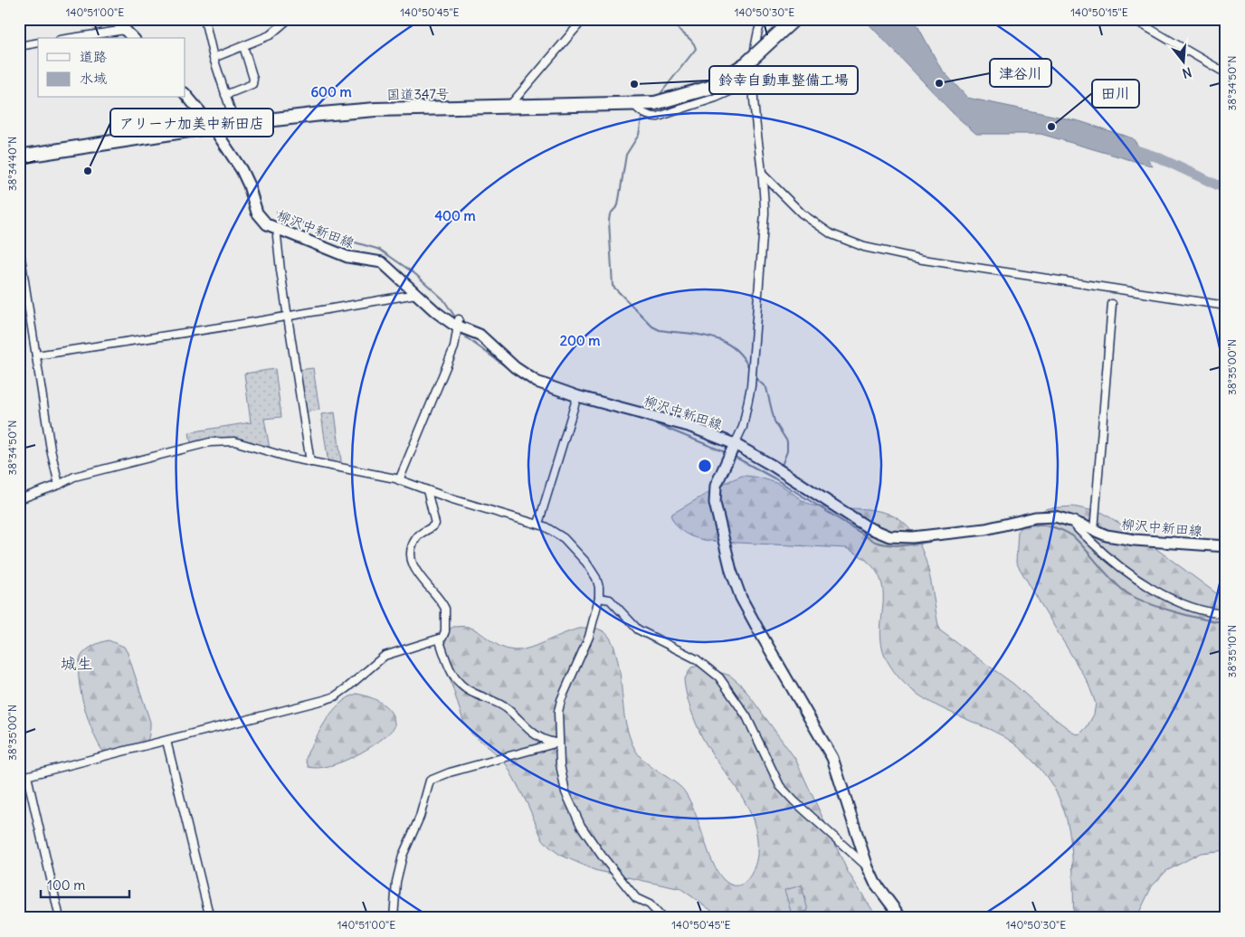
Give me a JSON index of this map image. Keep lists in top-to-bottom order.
{
  "streets": {
    "highway": ["国道347号"],
    "main road": ["柳沢中新田線"]
  },
  "crossings": [
    ["国道347号", "柳沢中新田線"]
  ],
  "districts": ["城生"],
  "places": [
    "津谷川",
    "鈴幸自動車整備工場",
    "田川",
    "アリーナ加美中新田店"
  ],
  "legend": ["道路", "水域"],
  "scale_bar": "100 m",
  "north": "bottom",
  "coordinates": [
    "140°51'00\"E",
    "140°50'45\"E",
    "140°50'30\"E",
    "140°50'15\"E",
    "38°34'50\"N",
    "38°34'40\"N",
    "38°35'00\"N",
    "38°35'10\"N"
  ],
  "rings": ["600 m", "400 m", "200 m"]
}
